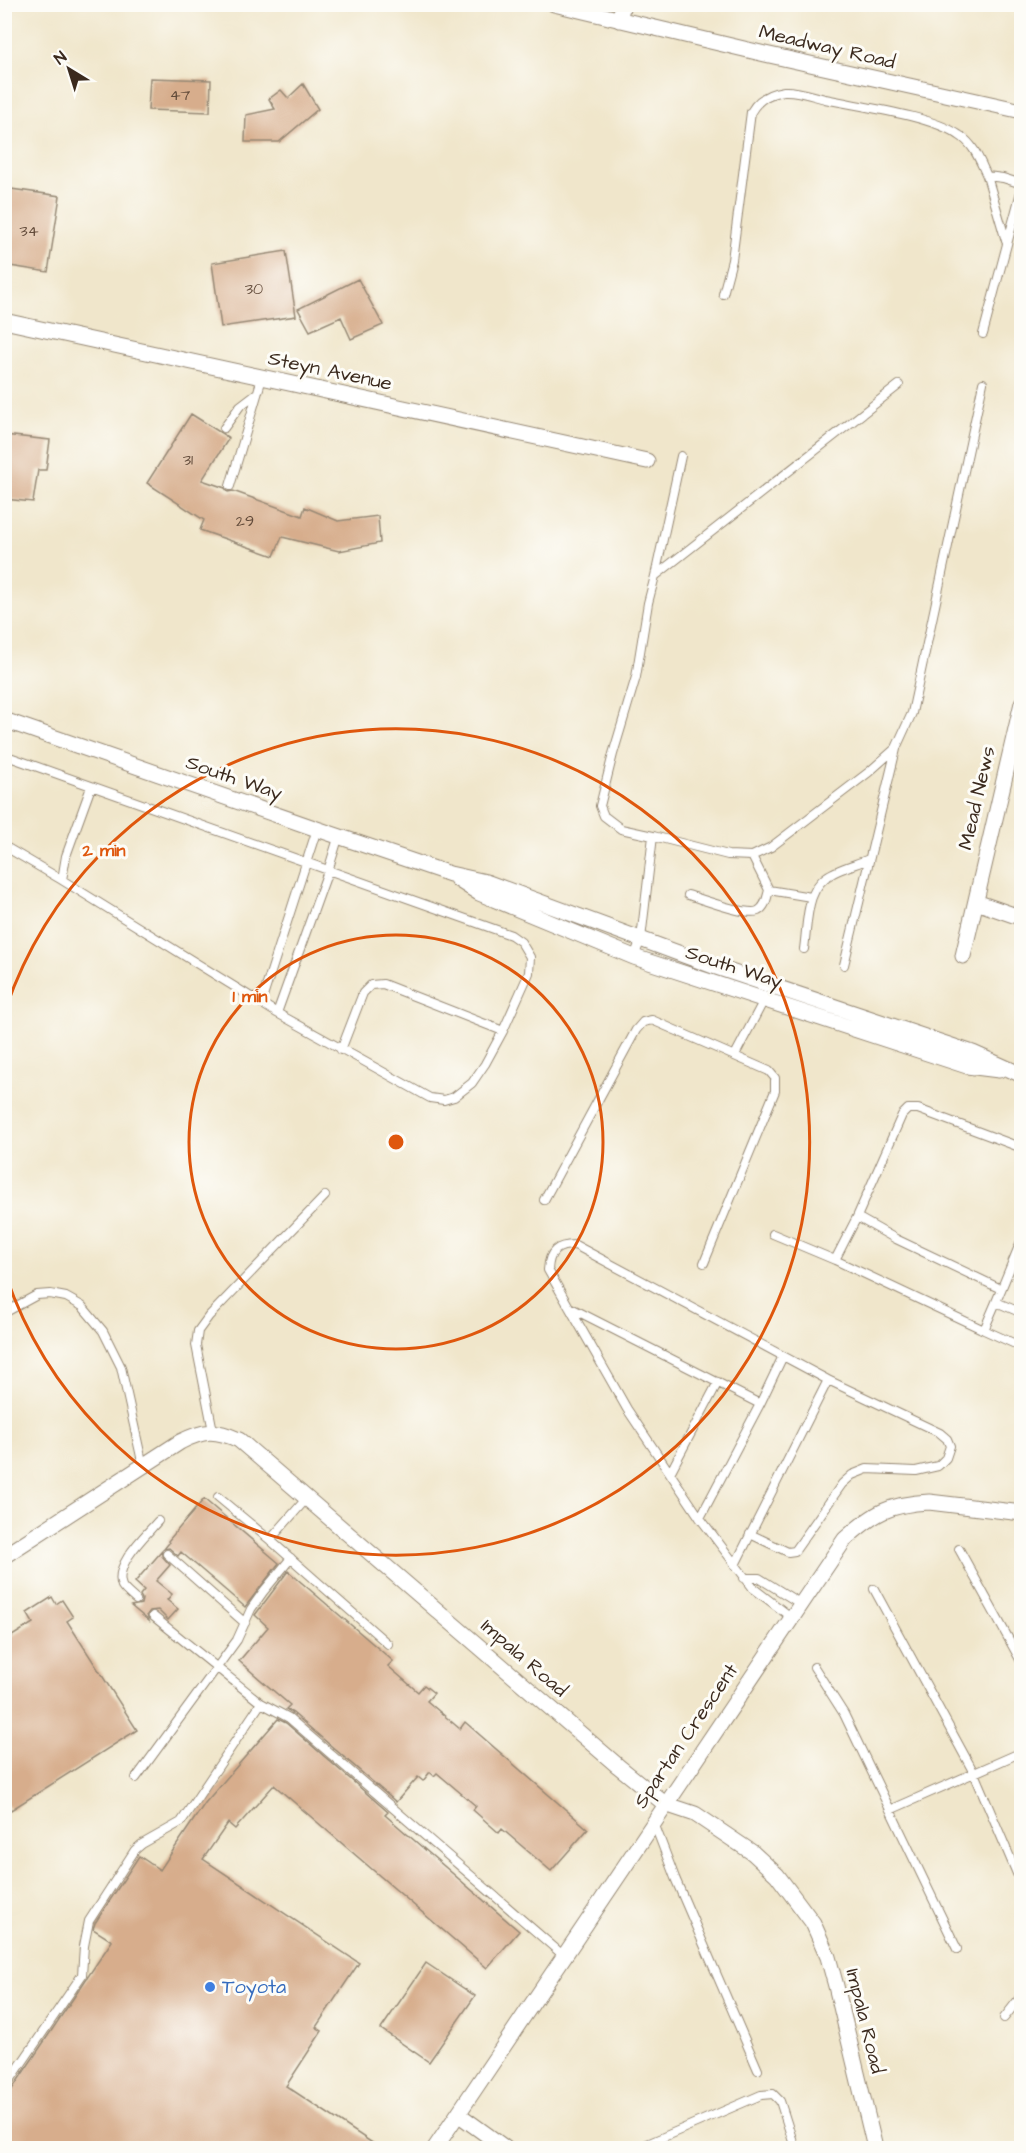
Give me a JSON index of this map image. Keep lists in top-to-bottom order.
{
  "streets": {
    "street": [
      "Meadway Road",
      "Steyn Avenue",
      "South Way",
      "Mead News",
      "Impala Road",
      "Spartan Crescent"
    ]
  },
  "crossings": [
    ["Impala Road", "Spartan Crescent"]
  ],
  "places": ["Toyota"],
  "house_numbers": [
    "47",
    "34",
    "30",
    "31",
    "29"
  ],
  "north": "top left",
  "rings": ["2 min", "1 min"]
}
